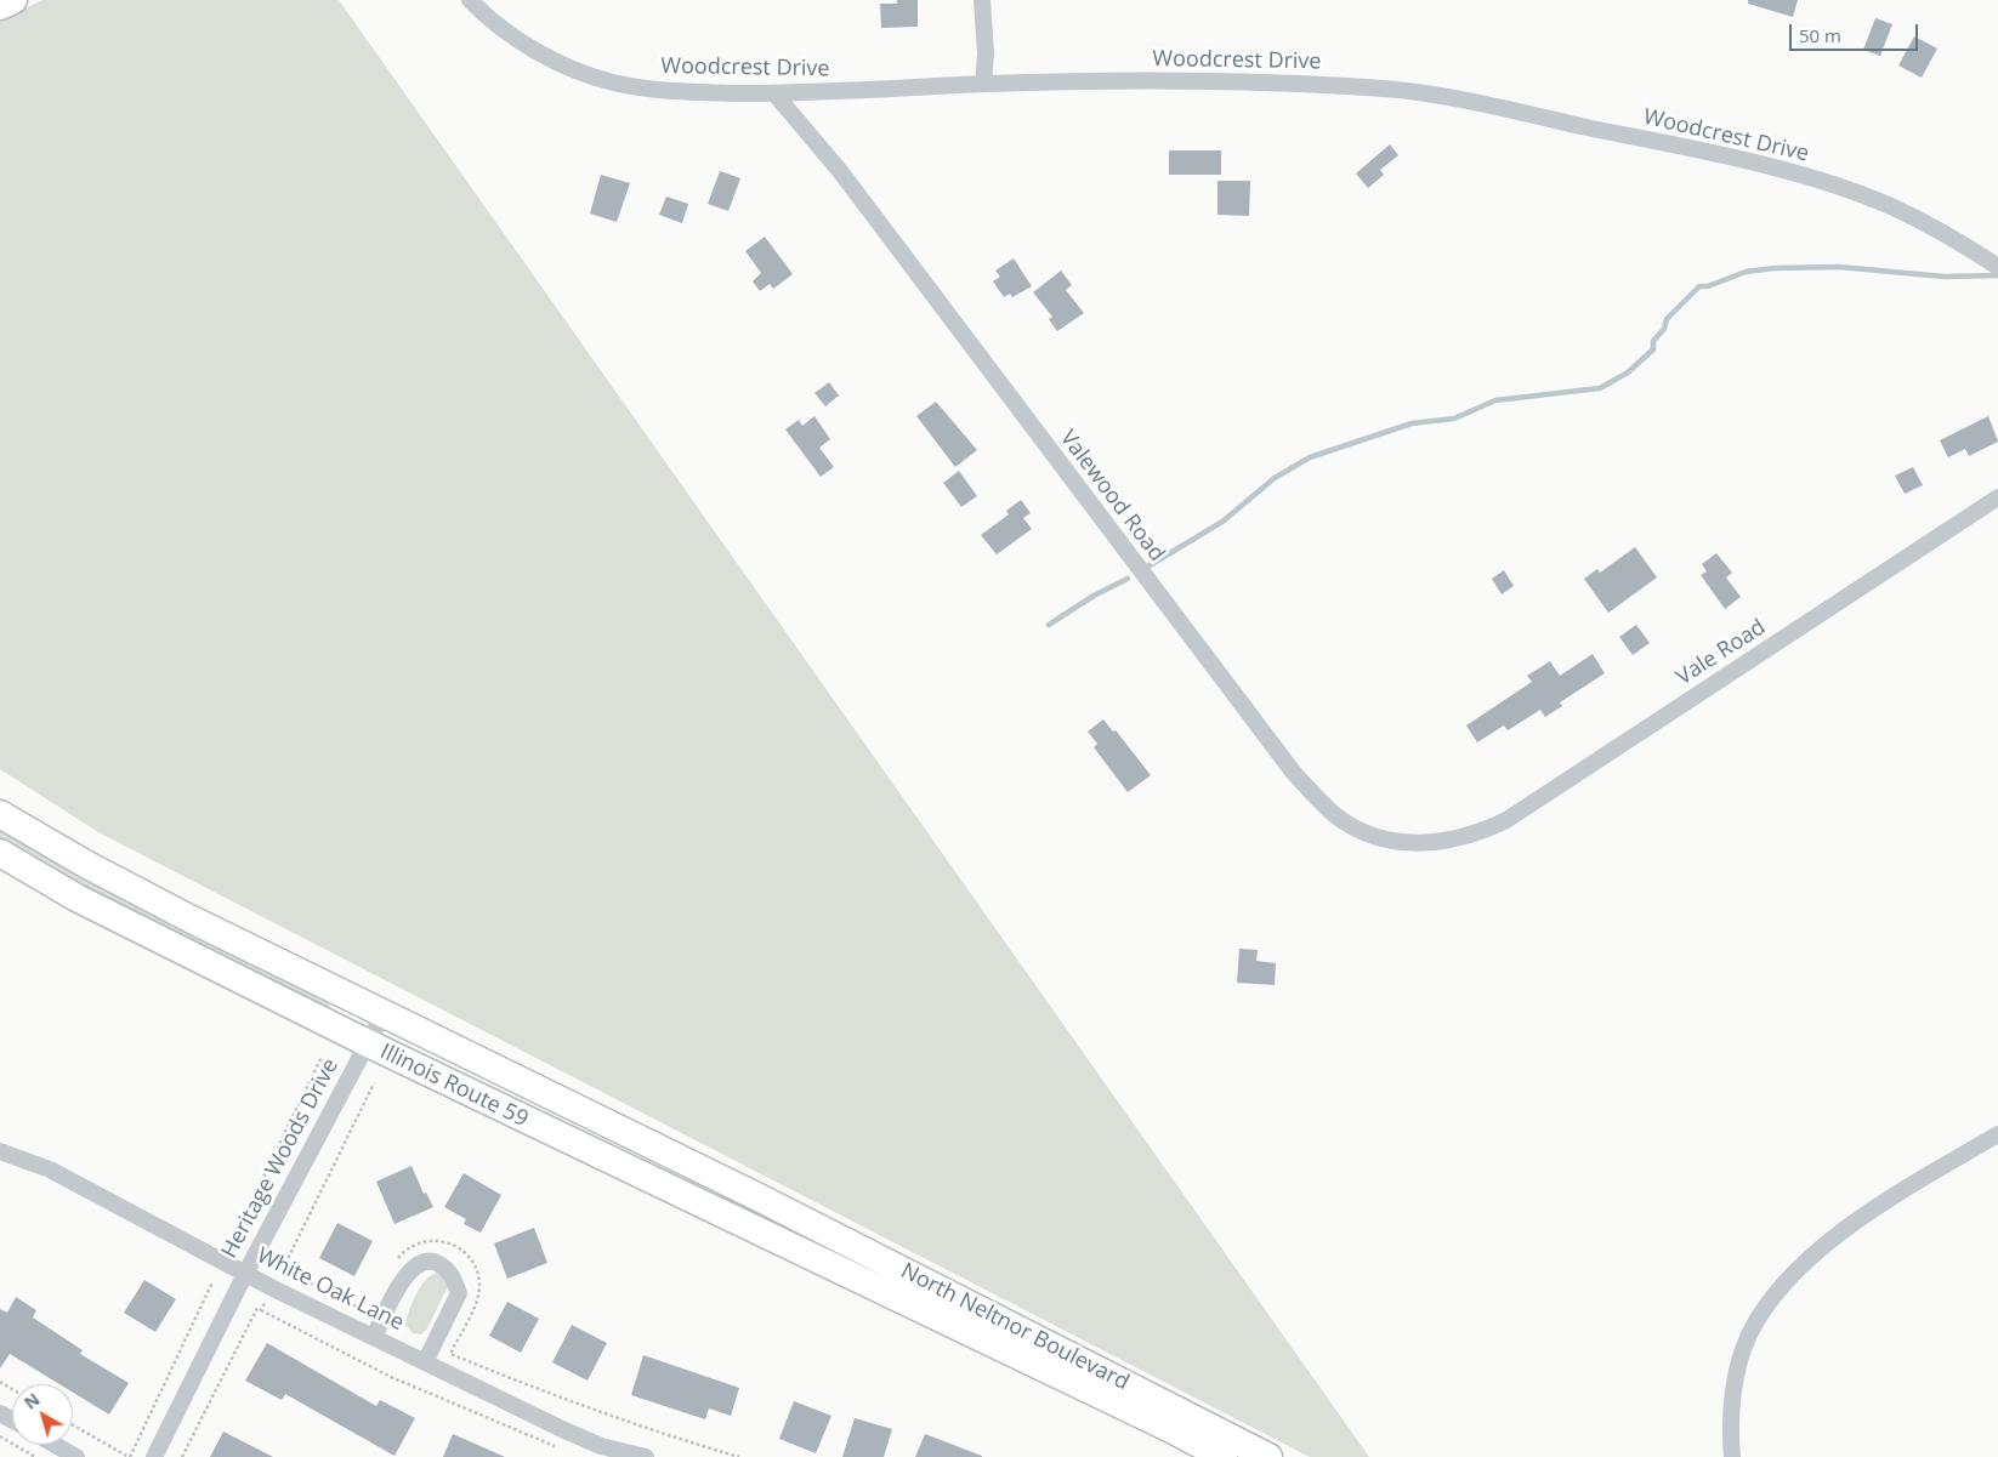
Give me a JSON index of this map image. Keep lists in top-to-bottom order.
{
  "streets": {
    "main road": ["Illinois Route 59", "North Neltnor Boulevard"],
    "street": [
      "Woodcrest Drive",
      "Valewood Road",
      "Vale Road",
      "Heritage Woods Drive",
      "White Oak Lane"
    ]
  },
  "crossings": [
    ["Woodcrest Drive", "Valewood Road"],
    ["Valewood Road", "Vale Road"],
    ["Illinois Route 59", "Heritage Woods Drive"],
    ["Illinois Route 59", "North Neltnor Boulevard"],
    ["Heritage Woods Drive", "White Oak Lane"]
  ],
  "scale_bar": "50 m",
  "north": "top left"
}
